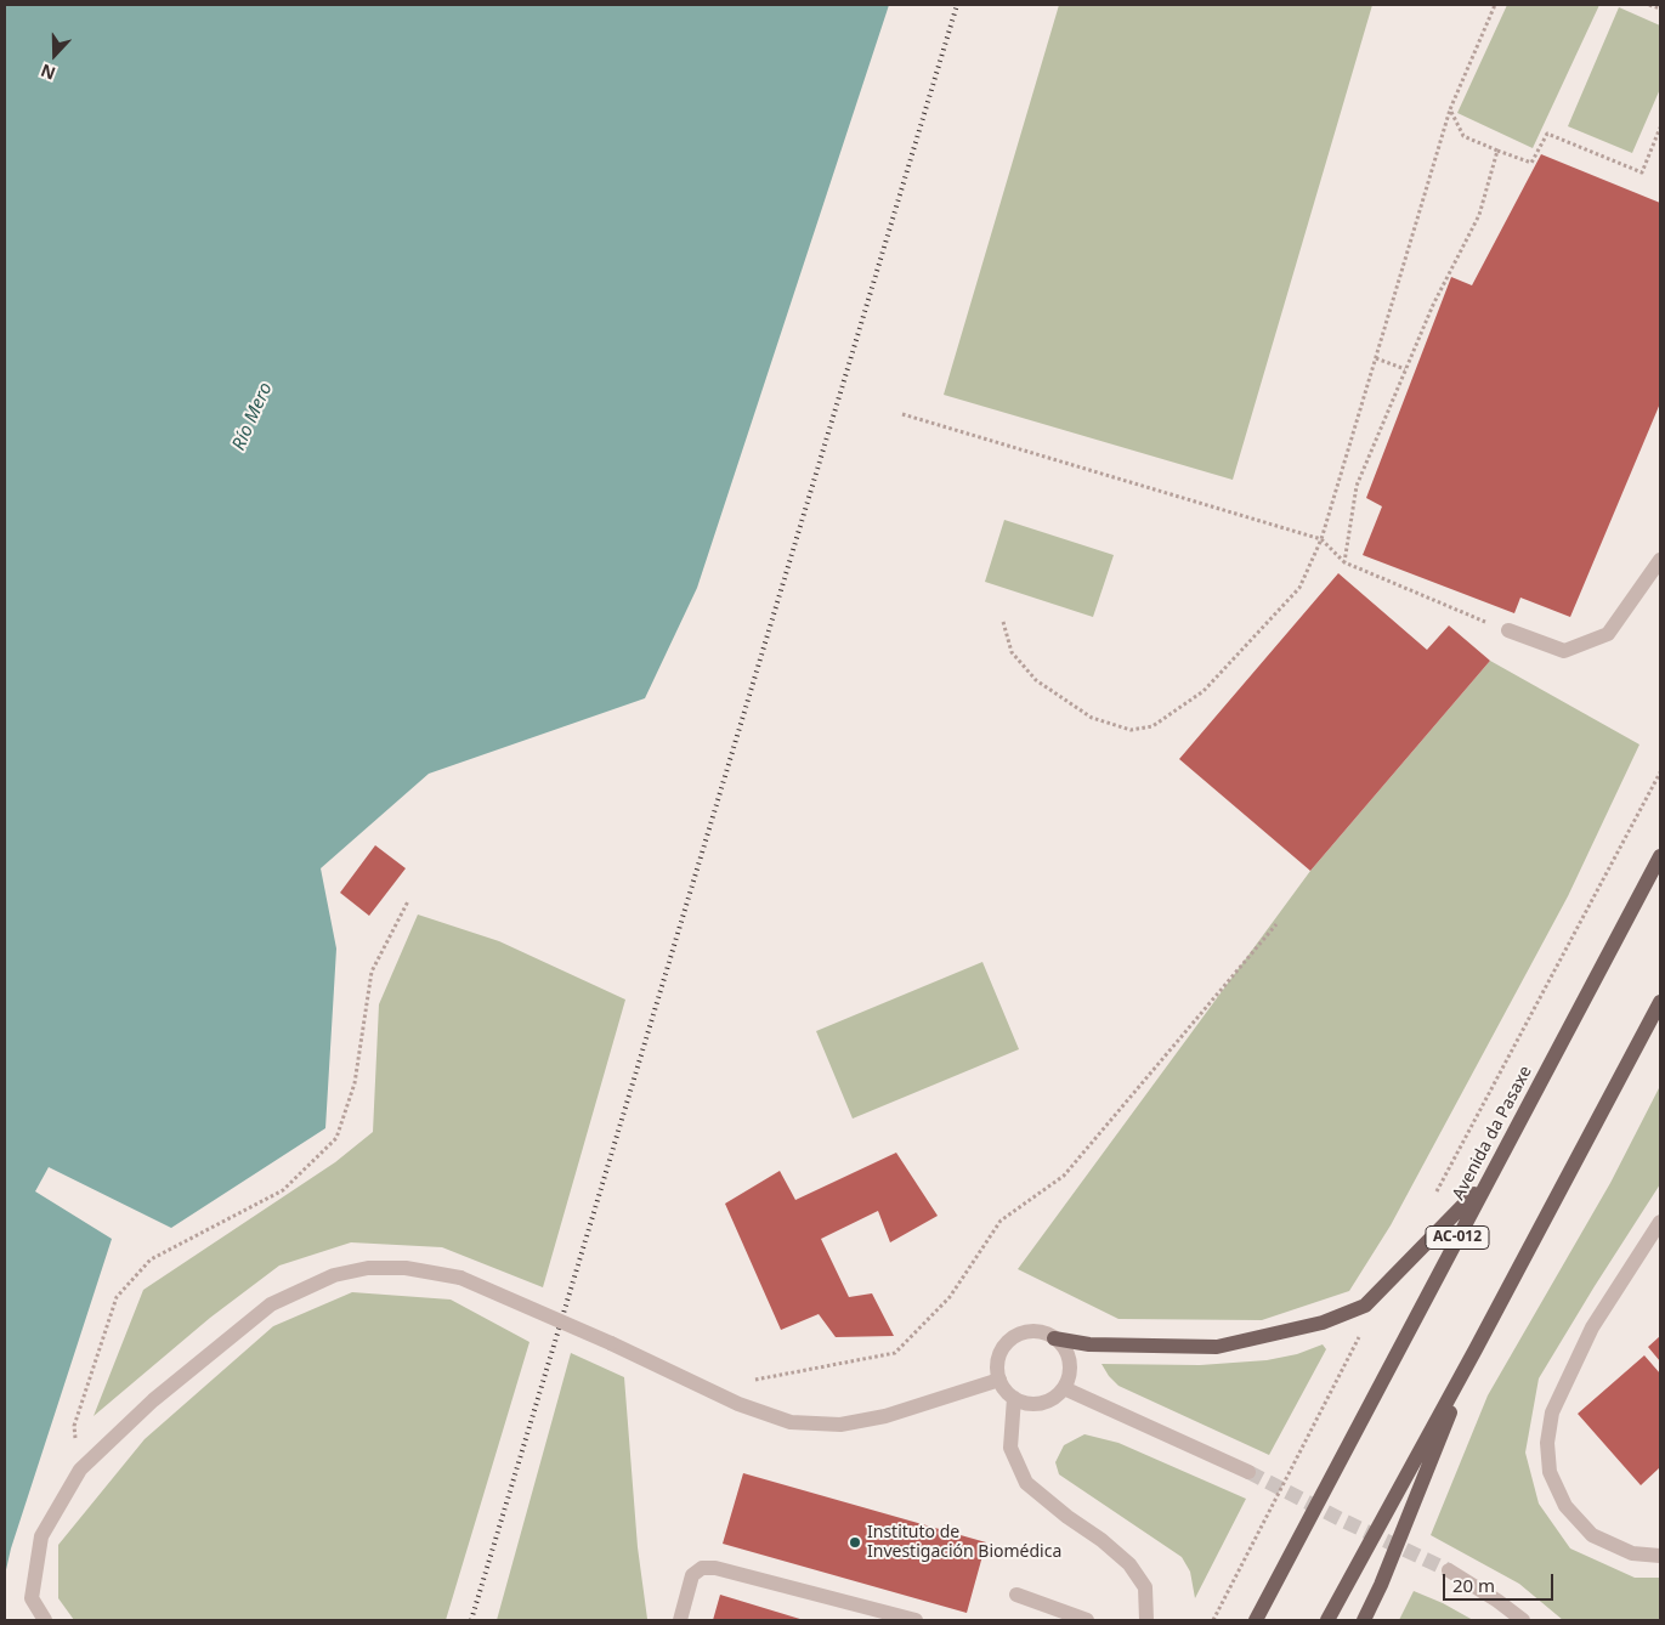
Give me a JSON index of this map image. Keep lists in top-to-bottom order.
{
  "streets": {
    "main road": ["Avenida da Pasaxe", "AC-012"]
  },
  "water": ["Río Mero"],
  "places": ["Instituto de Investigación Biomédica"],
  "scale_bar": "20 m",
  "north": "bottom"
}
